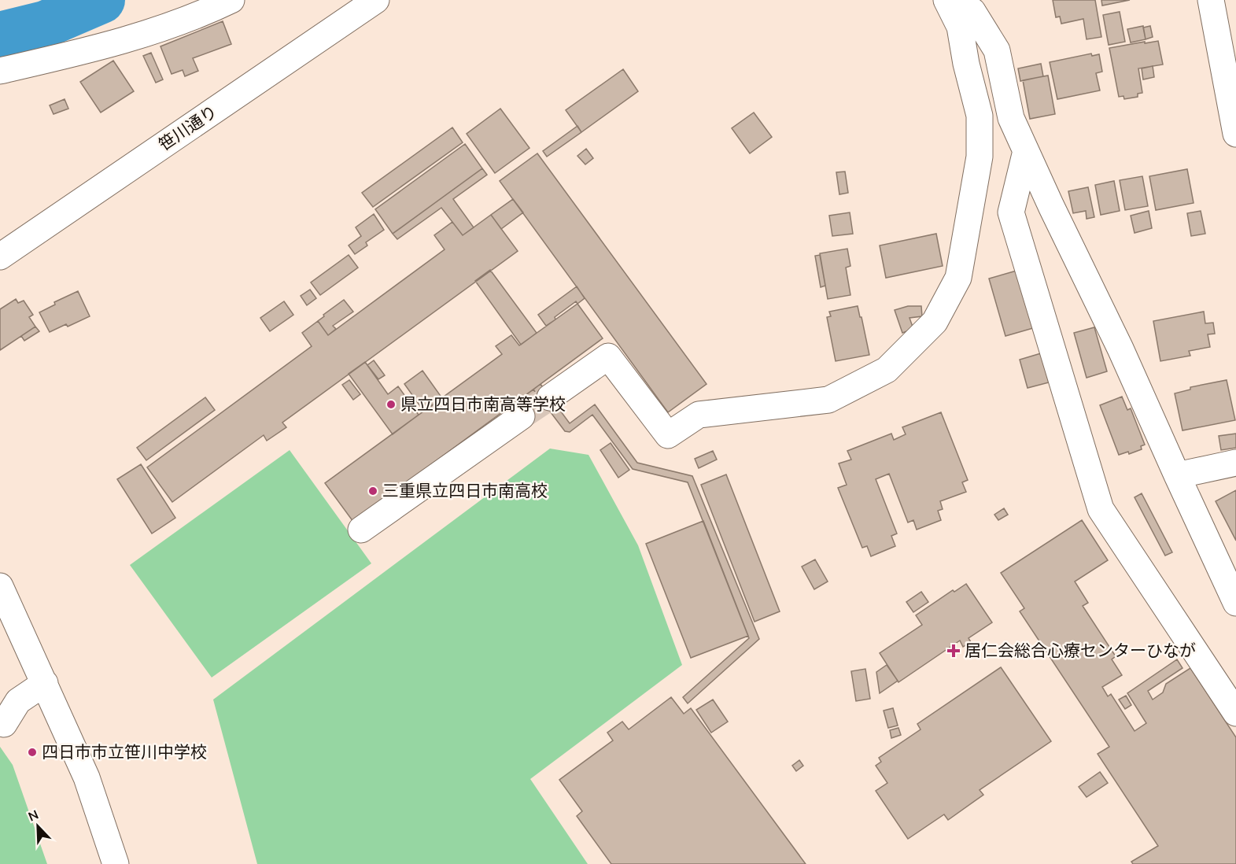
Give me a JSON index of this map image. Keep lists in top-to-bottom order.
{
  "streets": {
    "street": ["笹川通り"]
  },
  "places": {
    "other": ["県立四日市南高等学校", "三重県立四日市南高校", "四日市市立笹川中学校"],
    "health": ["居仁会総合心療センターひなが"]
  },
  "north": "top left"
}
